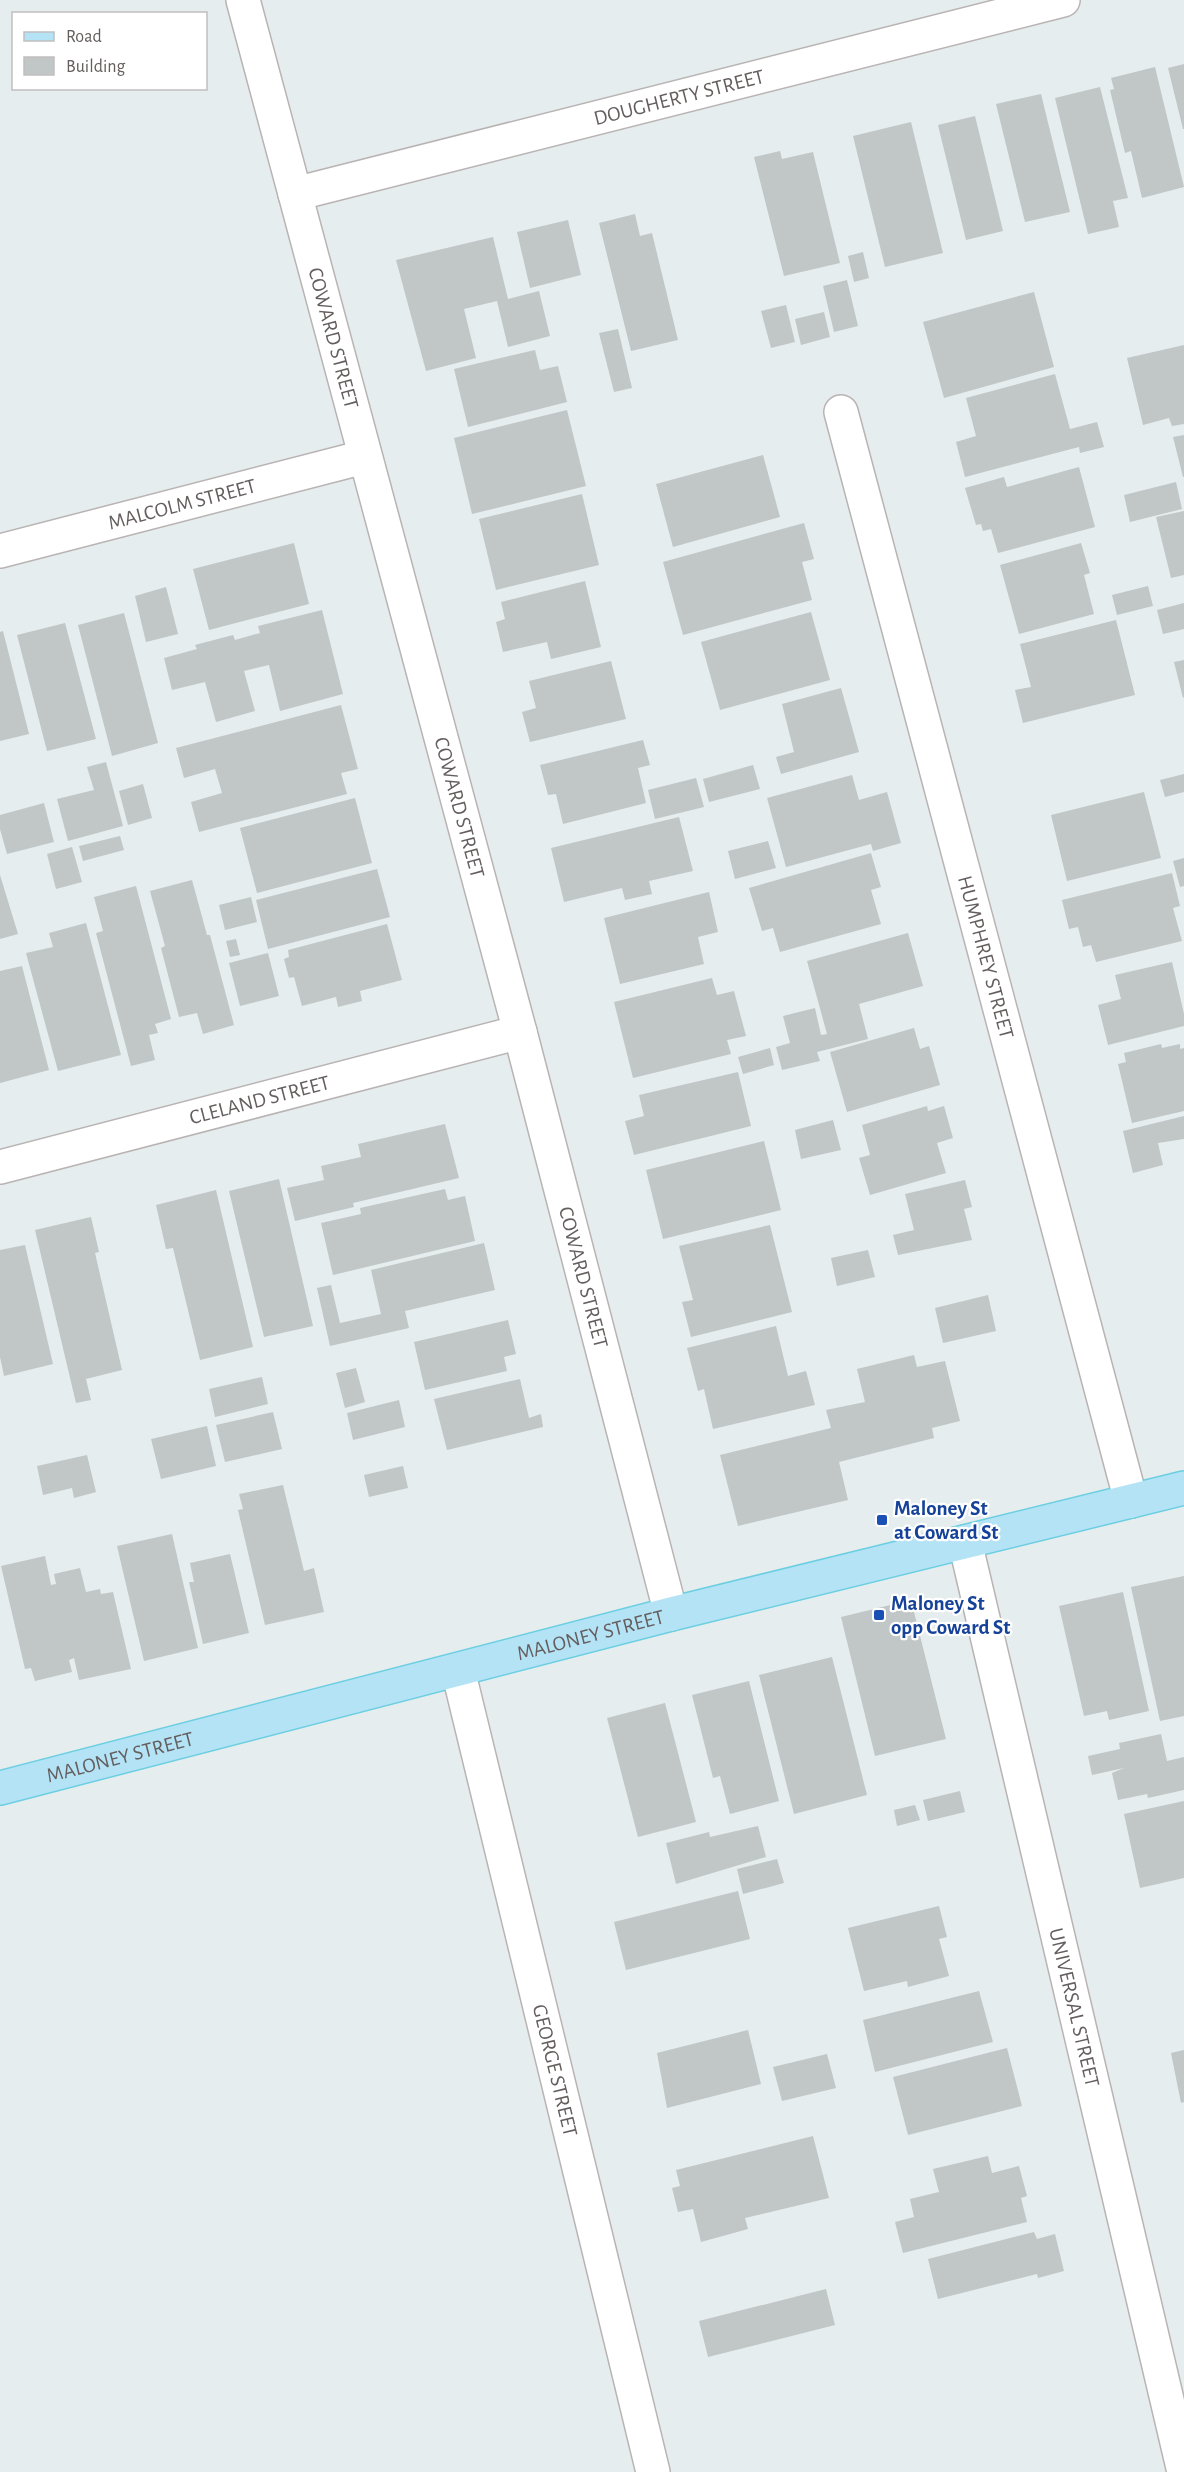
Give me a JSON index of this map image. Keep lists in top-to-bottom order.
{
  "streets": {
    "main road": ["MALONEY STREET"],
    "street": [
      "DOUGHERTY STREET",
      "COWARD STREET",
      "MALCOLM STREET",
      "HUMPHREY STREET",
      "CLELAND STREET",
      "UNIVERSAL STREET",
      "GEORGE STREET"
    ]
  },
  "crossings": [
    ["DOUGHERTY STREET", "COWARD STREET"],
    ["COWARD STREET", "MALCOLM STREET"],
    ["COWARD STREET", "CLELAND STREET"],
    ["COWARD STREET", "MALONEY STREET"],
    ["HUMPHREY STREET", "MALONEY STREET"],
    ["MALONEY STREET", "UNIVERSAL STREET"],
    ["MALONEY STREET", "GEORGE STREET"]
  ],
  "places": {
    "transit": ["Maloney St at Coward St", "Maloney St opp Coward St"]
  },
  "legend": ["Road", "Building"]
}
